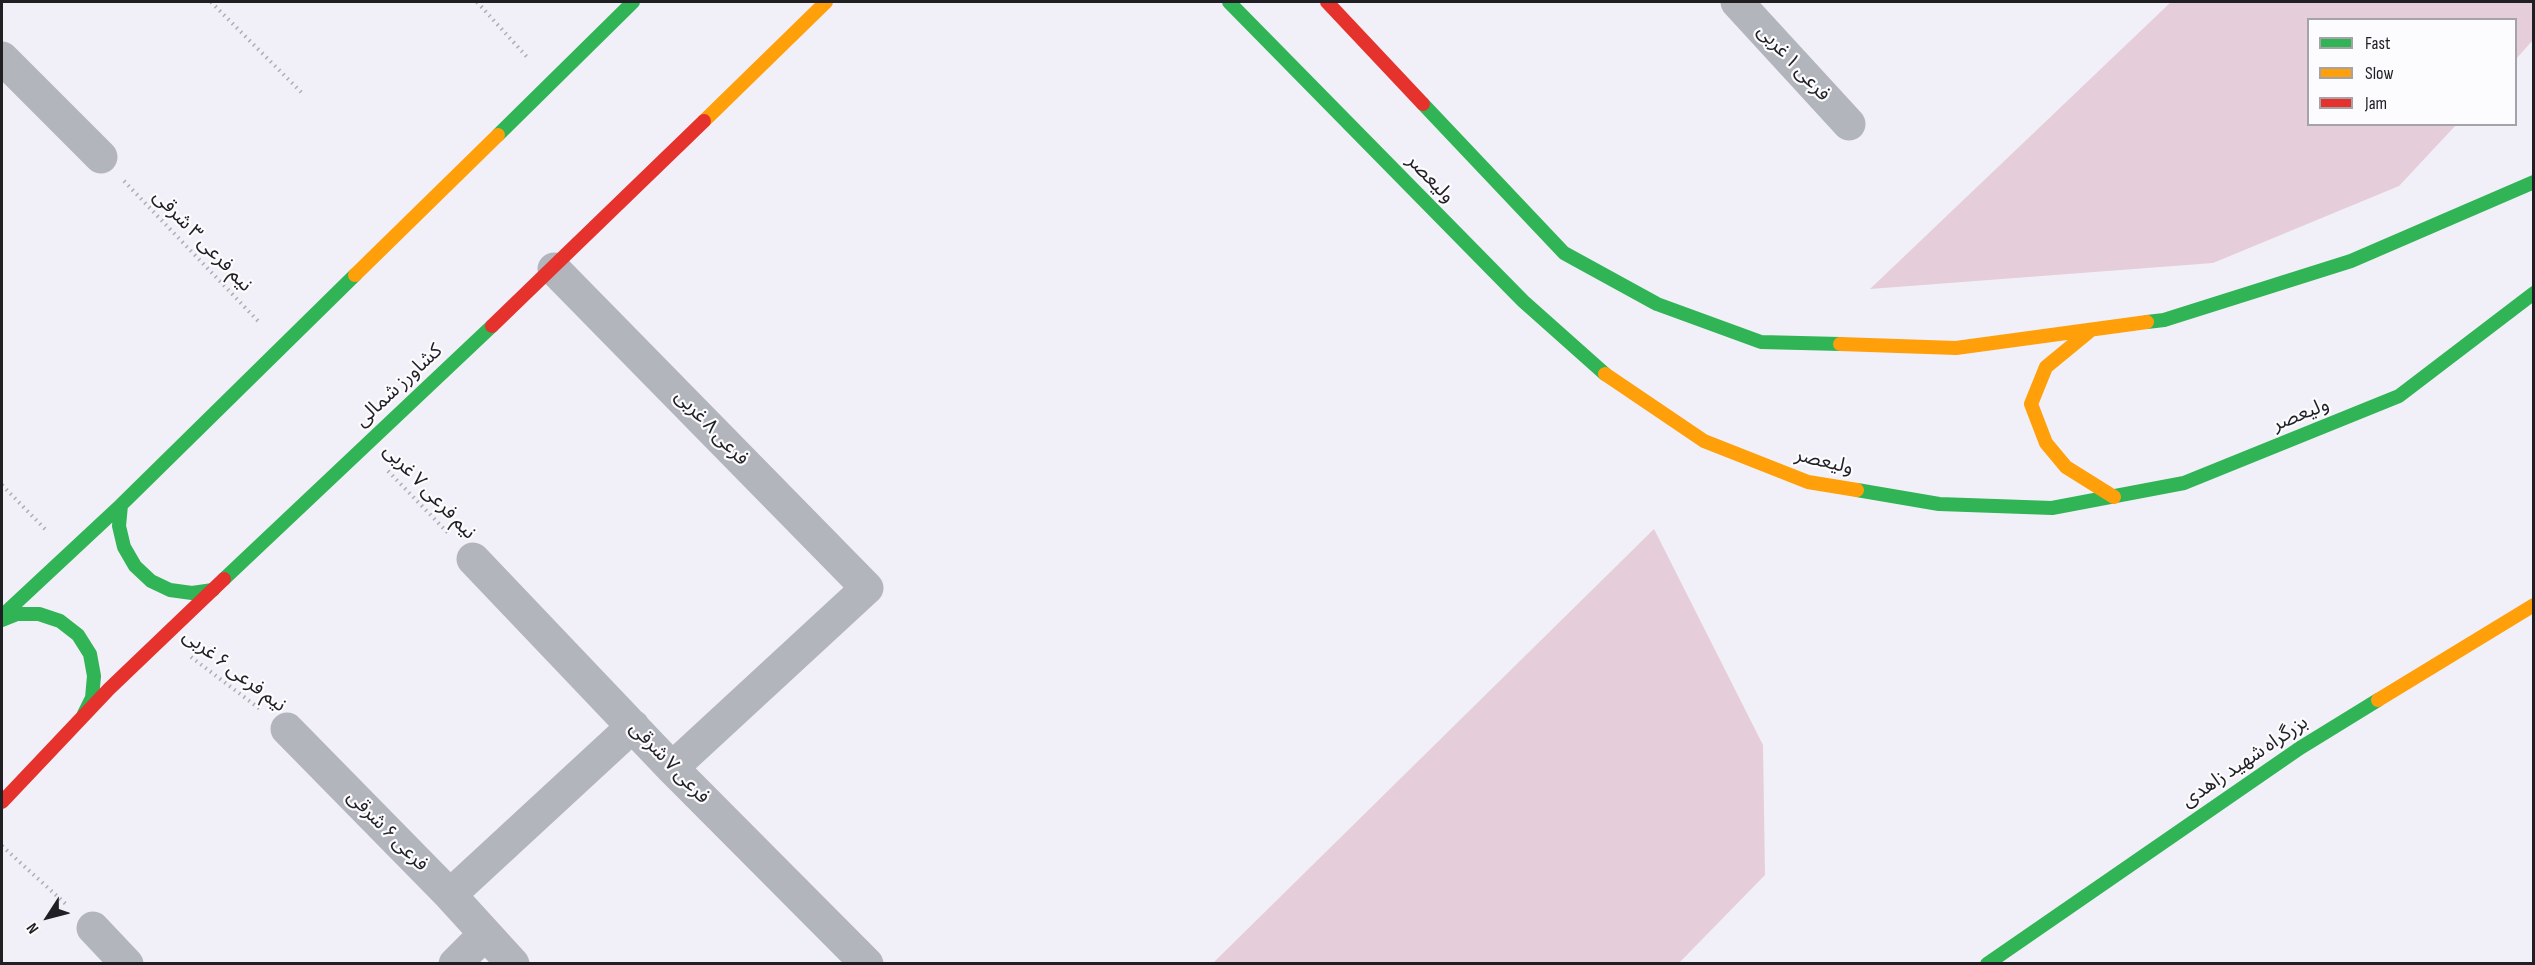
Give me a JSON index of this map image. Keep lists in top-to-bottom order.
{
  "streets": {
    "main road": ["ولیعصر", "کشاورز شمالی", "بزرگراه شهید زاهدی"],
    "street": [
      "فرعی ۱ غربی",
      "فرعی ۸ غربی",
      "فرعی ۷ شرقی",
      "فرعی ۶ شرقی"
    ],
    "path": ["نیم فرعی ۳ شرقی", "نیم فرعی ۷ غربی", "نیم فرعی ۶ غربی"]
  },
  "crossings": [
    ["کشاورز شمالی", "فرعی ۸ غربی"],
    ["کشاورز شمالی", "نیم فرعی ۷ غربی"],
    ["کشاورز شمالی", "نیم فرعی ۶ غربی"],
    ["فرعی ۸ غربی", "فرعی ۷ شرقی"],
    ["نیم فرعی ۷ غربی", "فرعی ۷ شرقی"],
    ["نیم فرعی ۶ غربی", "فرعی ۶ شرقی"]
  ],
  "legend": ["Fast", "Slow", "Jam"],
  "north": "bottom left"
}
